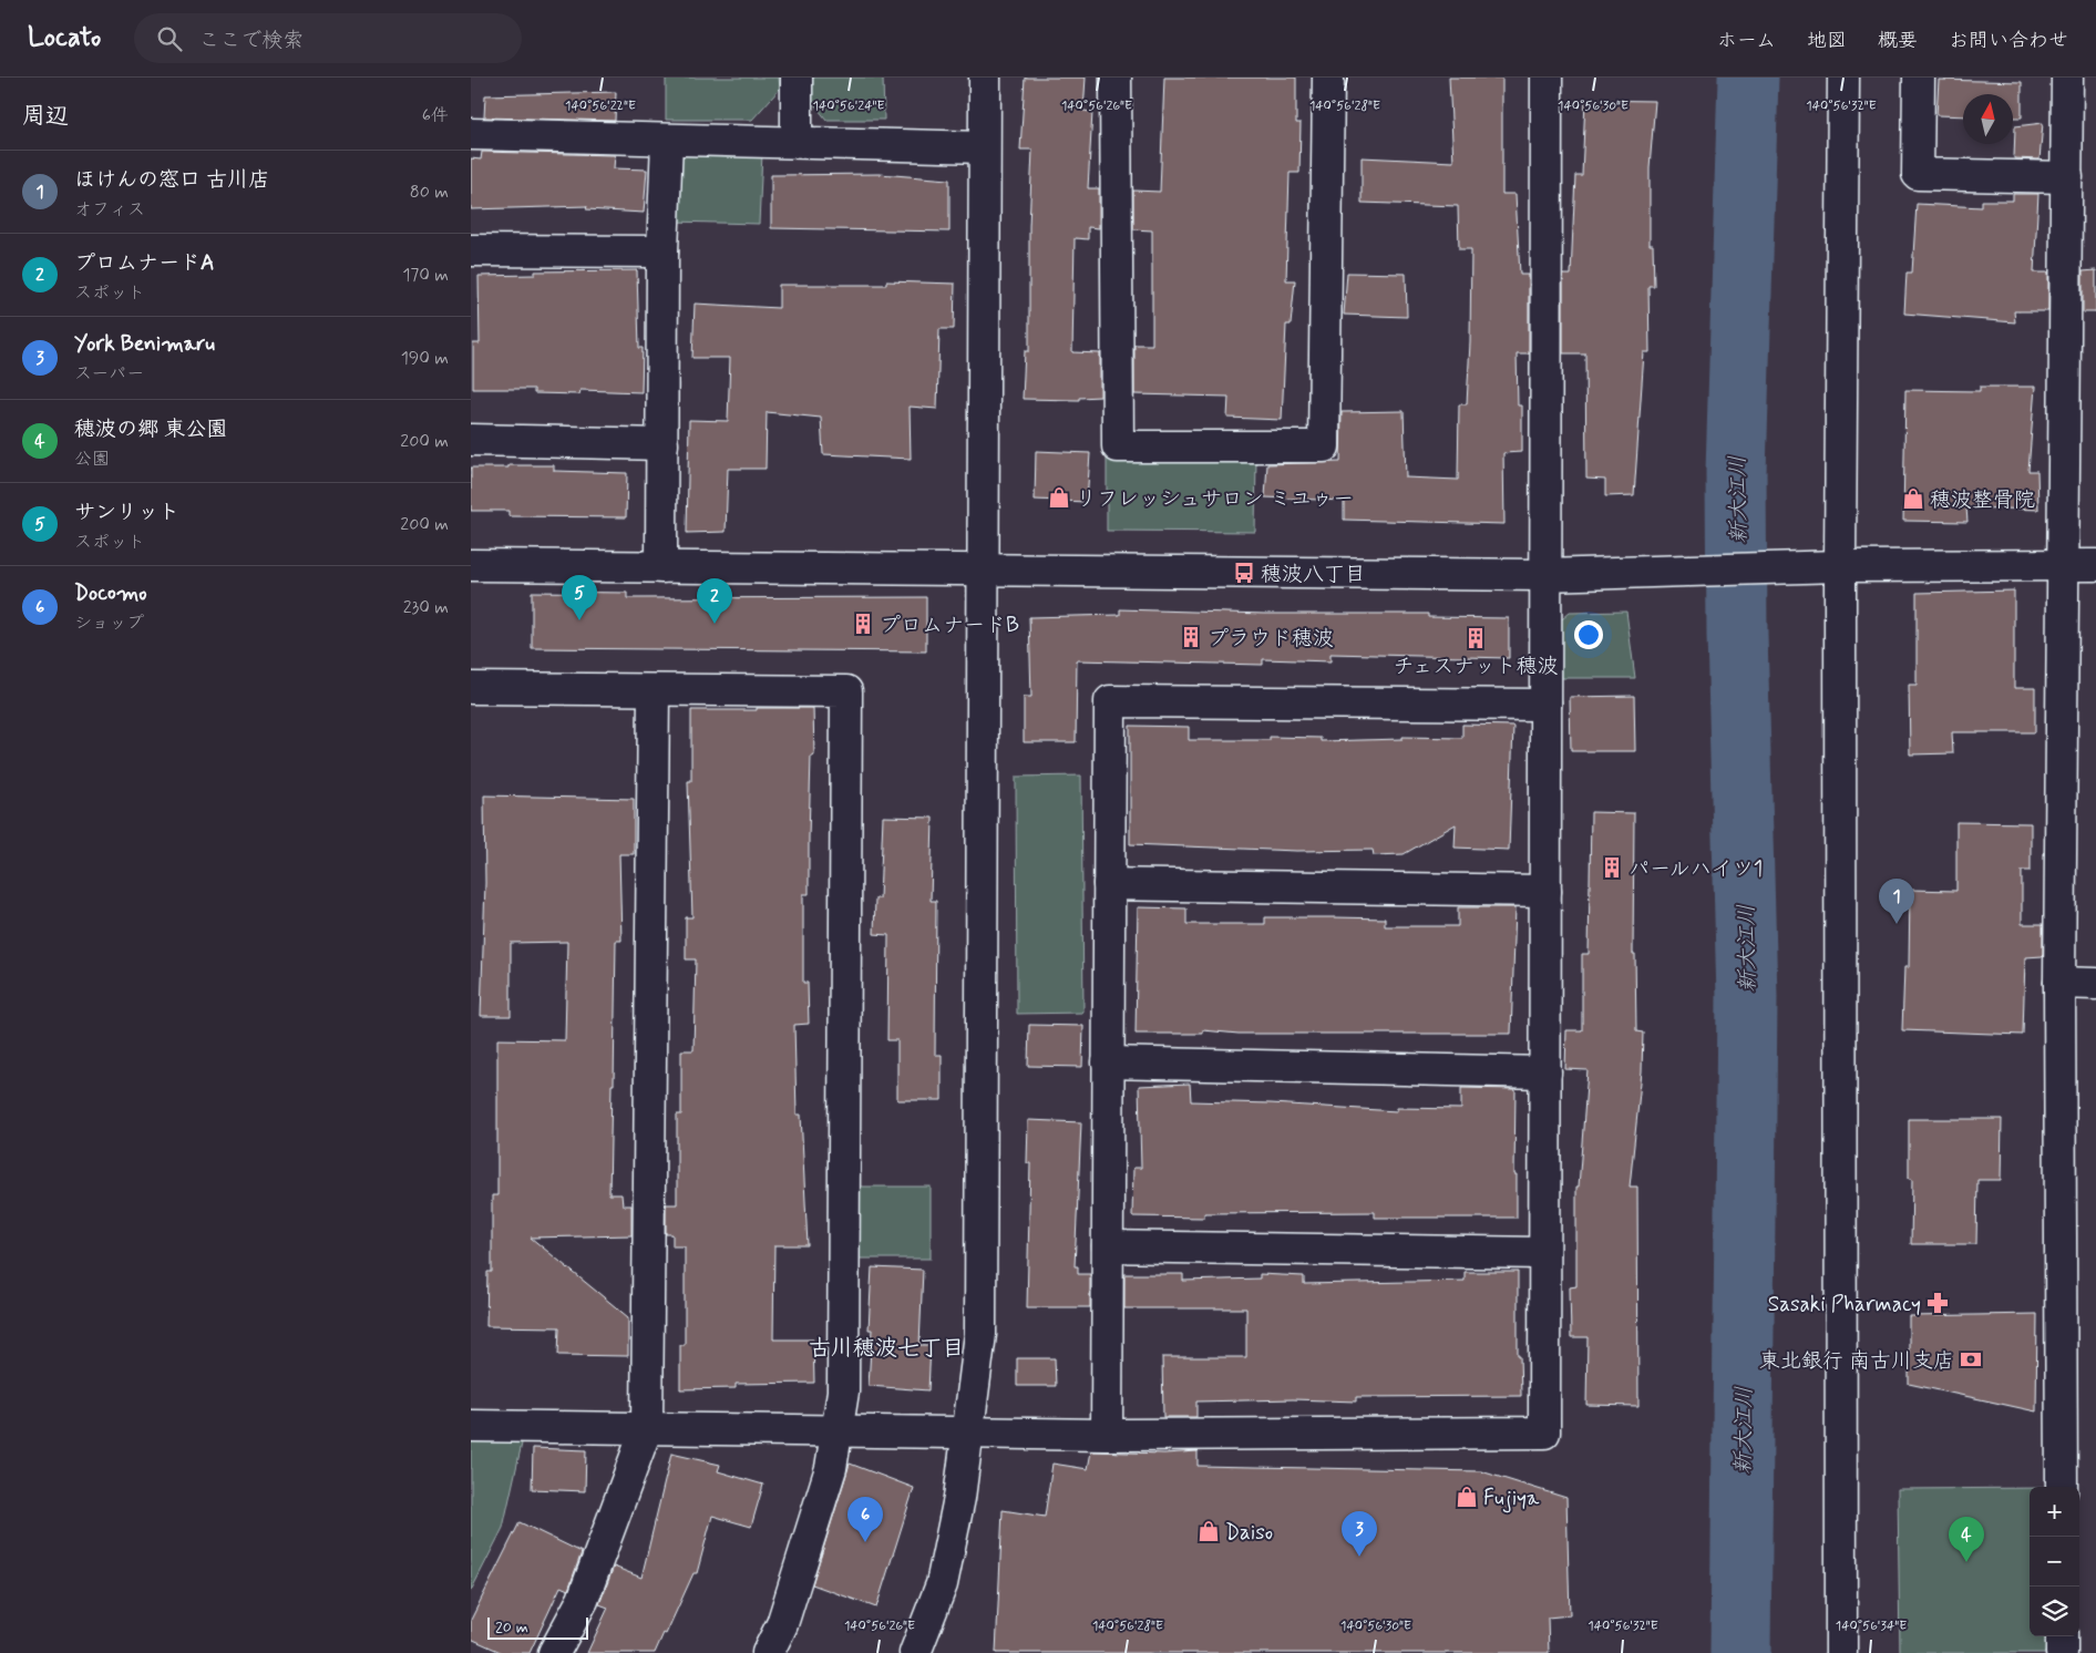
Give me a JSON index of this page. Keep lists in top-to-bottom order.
{
  "districts": ["古川穂波七丁目"],
  "water": ["新大江川"],
  "places": {
    "shop": [
      "リフレッシュサロン ミユゥー",
      "穂波整骨院",
      "Fujiya",
      "Daiso"
    ],
    "bus stop": ["穂波八丁目"],
    "building": [
      "プロムナードB",
      "プラウド穂波",
      "チェスナット穂波",
      "パールハイツ1"
    ],
    "pharmacy": ["Sasaki Pharmacy"],
    "bank": ["東北銀行 南古川支店"]
  },
  "scale_bar": "20 m",
  "north": "top",
  "page": {
    "header": "Locato",
    "search": "ここで検索",
    "nav": [
      "ホーム",
      "地図",
      "概要",
      "お問い合わせ"
    ],
    "heading": ["周辺", "6件"],
    "list": [
      {
        "mark": "1",
        "name": "ほけんの窓口 古川店",
        "note": "オフィス",
        "value": "80 m"
      },
      {
        "mark": "2",
        "name": "プロムナードA",
        "note": "スポット",
        "value": "170 m"
      },
      {
        "mark": "3",
        "name": "York Benimaru",
        "note": "スーパー",
        "value": "190 m"
      },
      {
        "mark": "4",
        "name": "穂波の郷 東公園",
        "note": "公園",
        "value": "200 m"
      },
      {
        "mark": "5",
        "name": "サンリット",
        "note": "スポット",
        "value": "200 m"
      },
      {
        "mark": "6",
        "name": "Docomo",
        "note": "ショップ",
        "value": "230 m"
      }
    ],
    "pins": [
      "5",
      "2",
      "1",
      "6",
      "3",
      "4"
    ],
    "map_buttons": ["+", "−"],
    "scale": "20 m"
  },
  "coordinates": [
    "140°56'22\"E",
    "140°56'24\"E",
    "140°56'26\"E",
    "140°56'28\"E",
    "140°56'30\"E",
    "140°56'32\"E",
    "140°56'34\"E"
  ]
}
